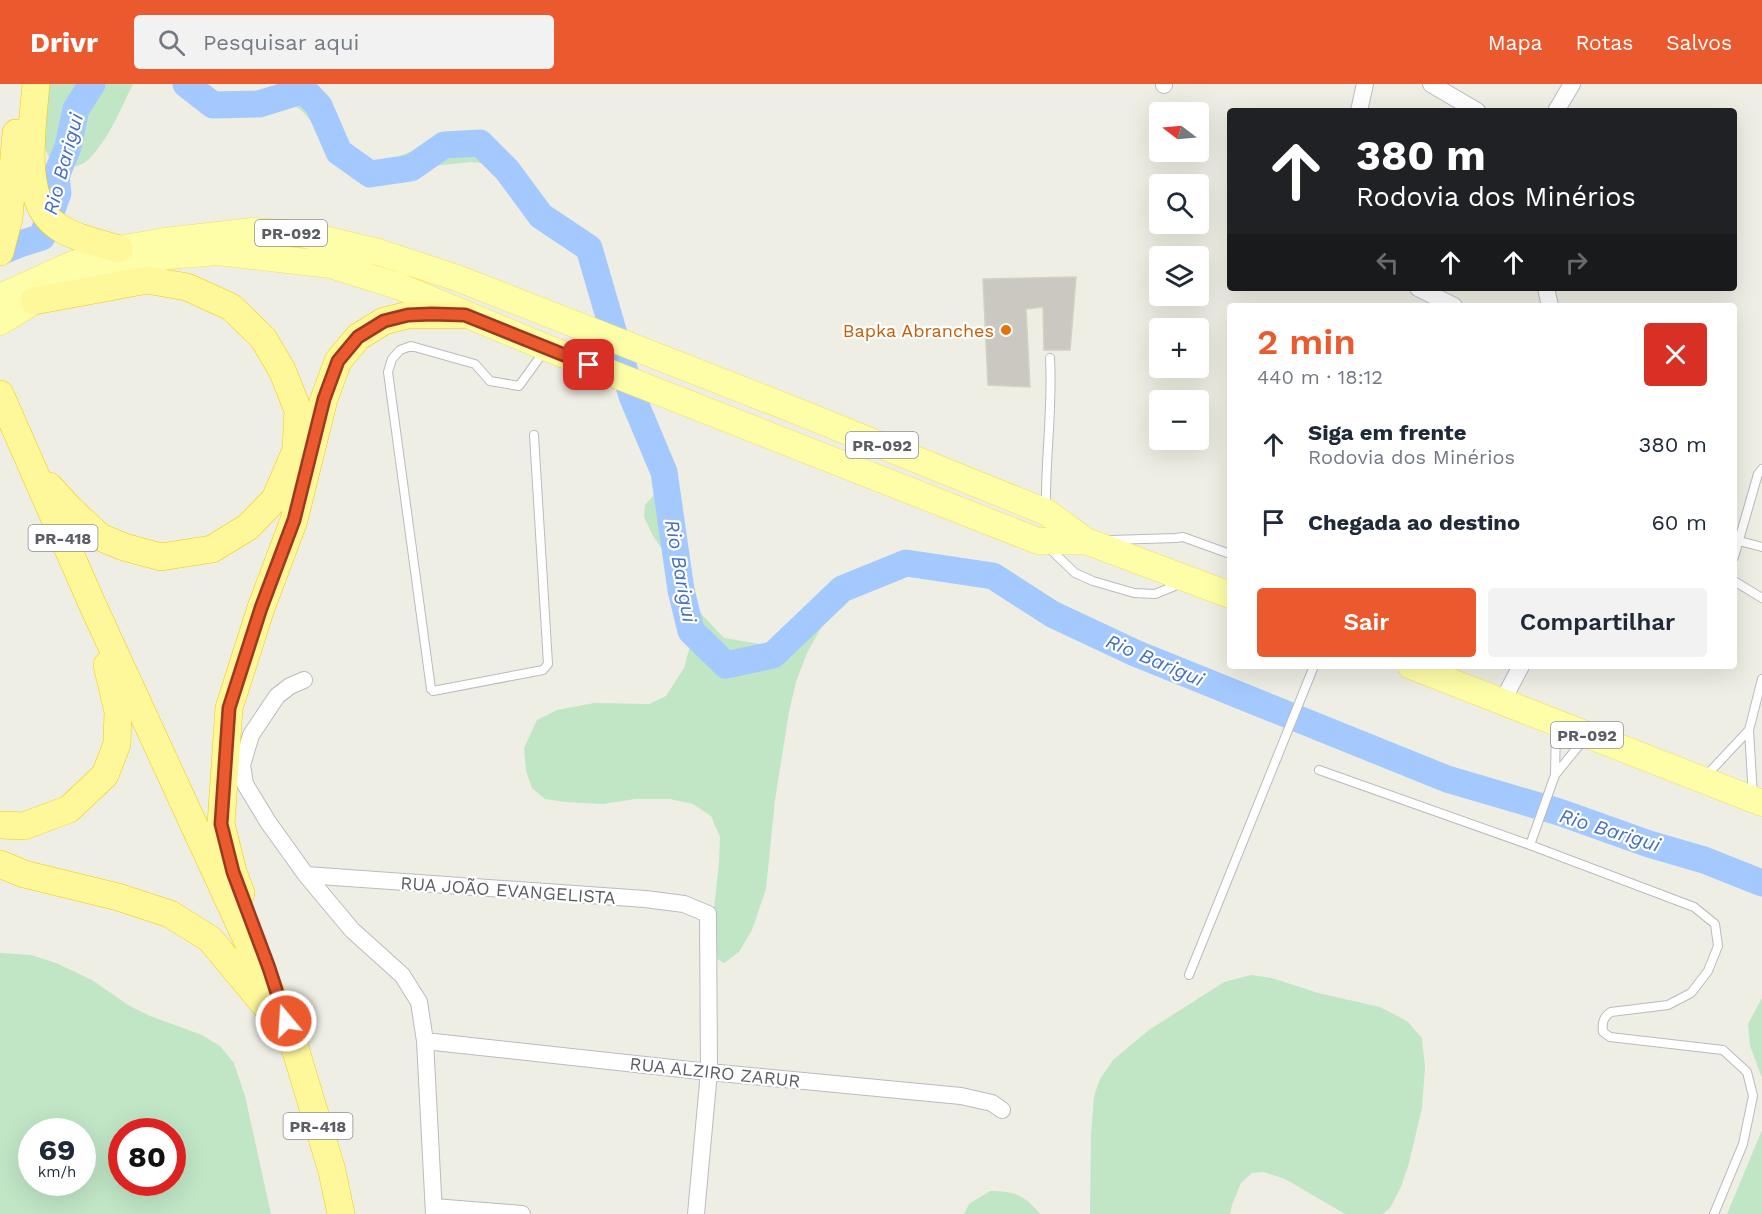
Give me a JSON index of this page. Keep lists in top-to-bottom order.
{
  "streets": {
    "highway": ["PR-418"],
    "main road": ["PR-092"],
    "street": ["RUA JOÃO EVANGELISTA", "RUA ALZIRO ZARUR"]
  },
  "crossings": [
    ["RUA JOÃO EVANGELISTA", "RUA ALZIRO ZARUR"]
  ],
  "water": ["Rio Barigui"],
  "places": ["Bapka Abranches"],
  "north": "left",
  "page": {
    "header": "Drivr",
    "search": "Pesquisar aqui",
    "nav": ["Mapa", "Rotas", "Salvos"],
    "map_buttons": ["+", "−"],
    "turn": ["380 m", "Rodovia dos Minérios"],
    "heading": ["2 min", "440 m · 18:12"],
    "list": [
      {
        "name": "Siga em frente",
        "note": "Rodovia dos Minérios",
        "value": "380 m"
      },
      {
        "name": "Chegada ao destino",
        "value": "60 m"
      }
    ],
    "buttons": ["Sair", "Compartilhar"],
    "speed": "69 km/h",
    "limit": "80"
  }
}
